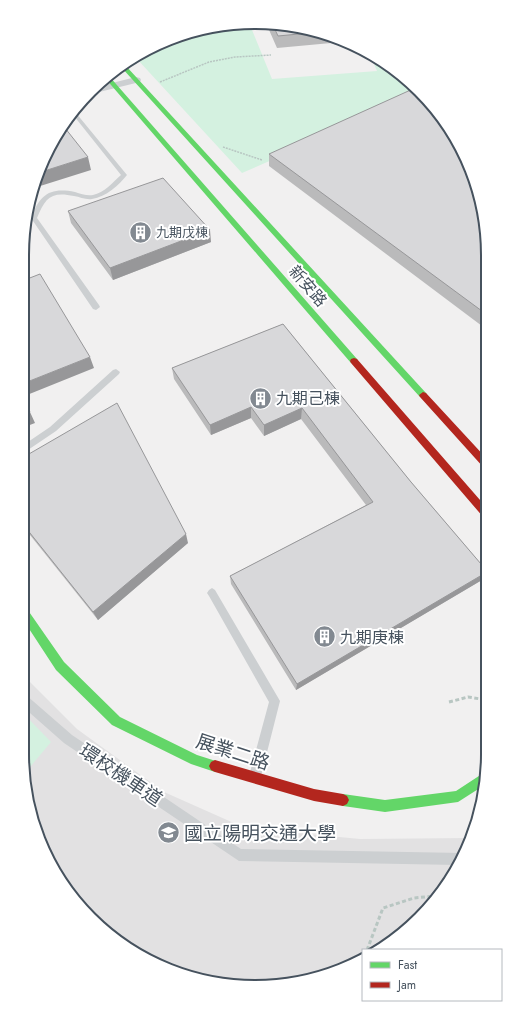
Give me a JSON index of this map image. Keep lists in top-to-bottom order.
{
  "streets": {
    "street": ["新安路", "展業二路"],
    "lane": ["環校機車道"]
  },
  "places": {
    "building": ["九期戊棟", "九期己棟", "九期庚棟"],
    "school or university": ["國立陽明交通大學"]
  },
  "legend": ["Fast", "Jam"]
}
